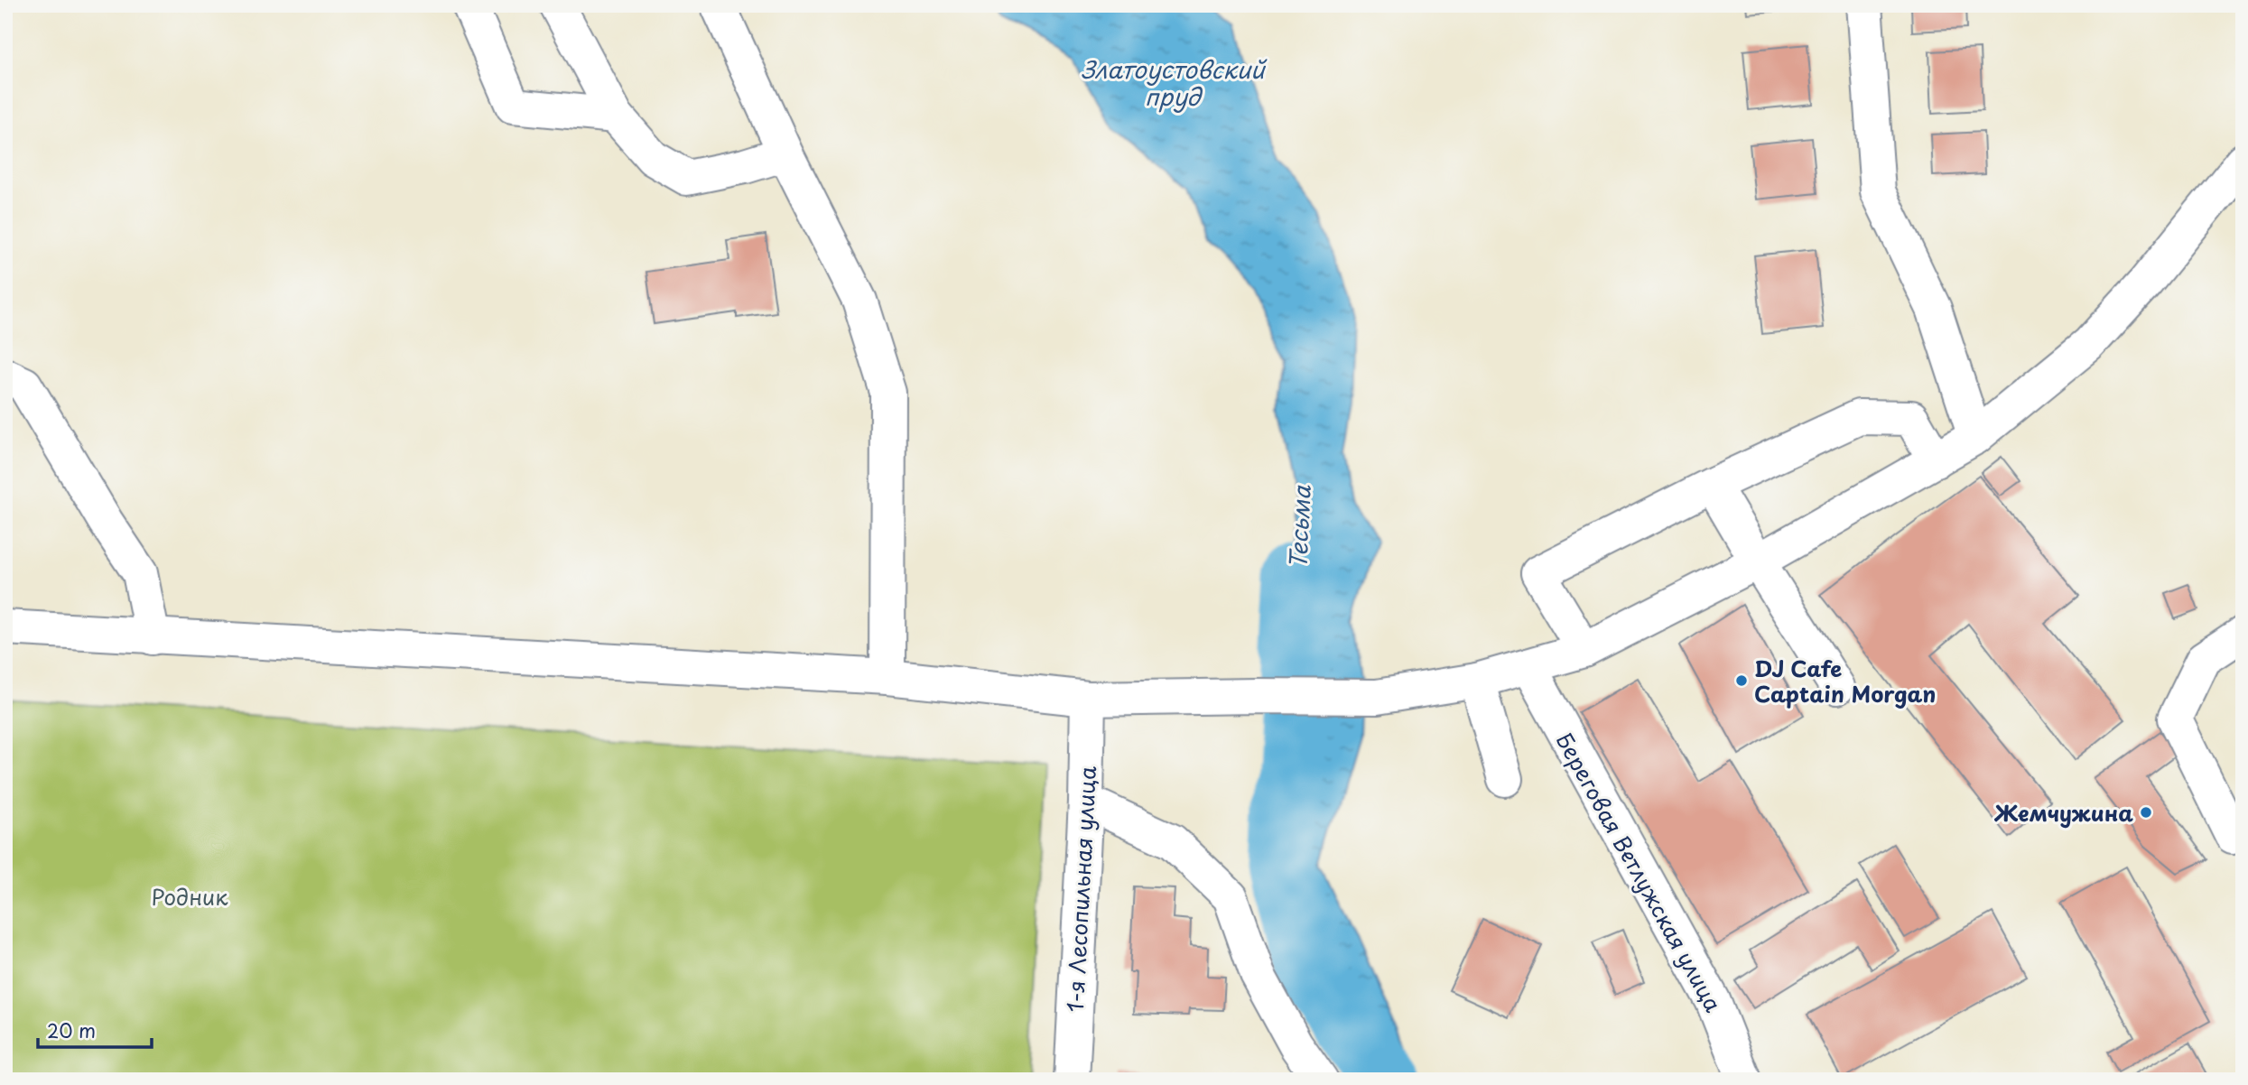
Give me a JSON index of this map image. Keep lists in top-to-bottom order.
{
  "streets": {
    "main road": ["Береговая Ветлужская улица", "1-я Лесопильная улица"]
  },
  "water": ["Златоустовский пруд", "Тесьма"],
  "parks": ["Родник"],
  "places": ["DJ Cafe Captain Morgan", "Жемчужина"],
  "scale_bar": "20 m"
}
